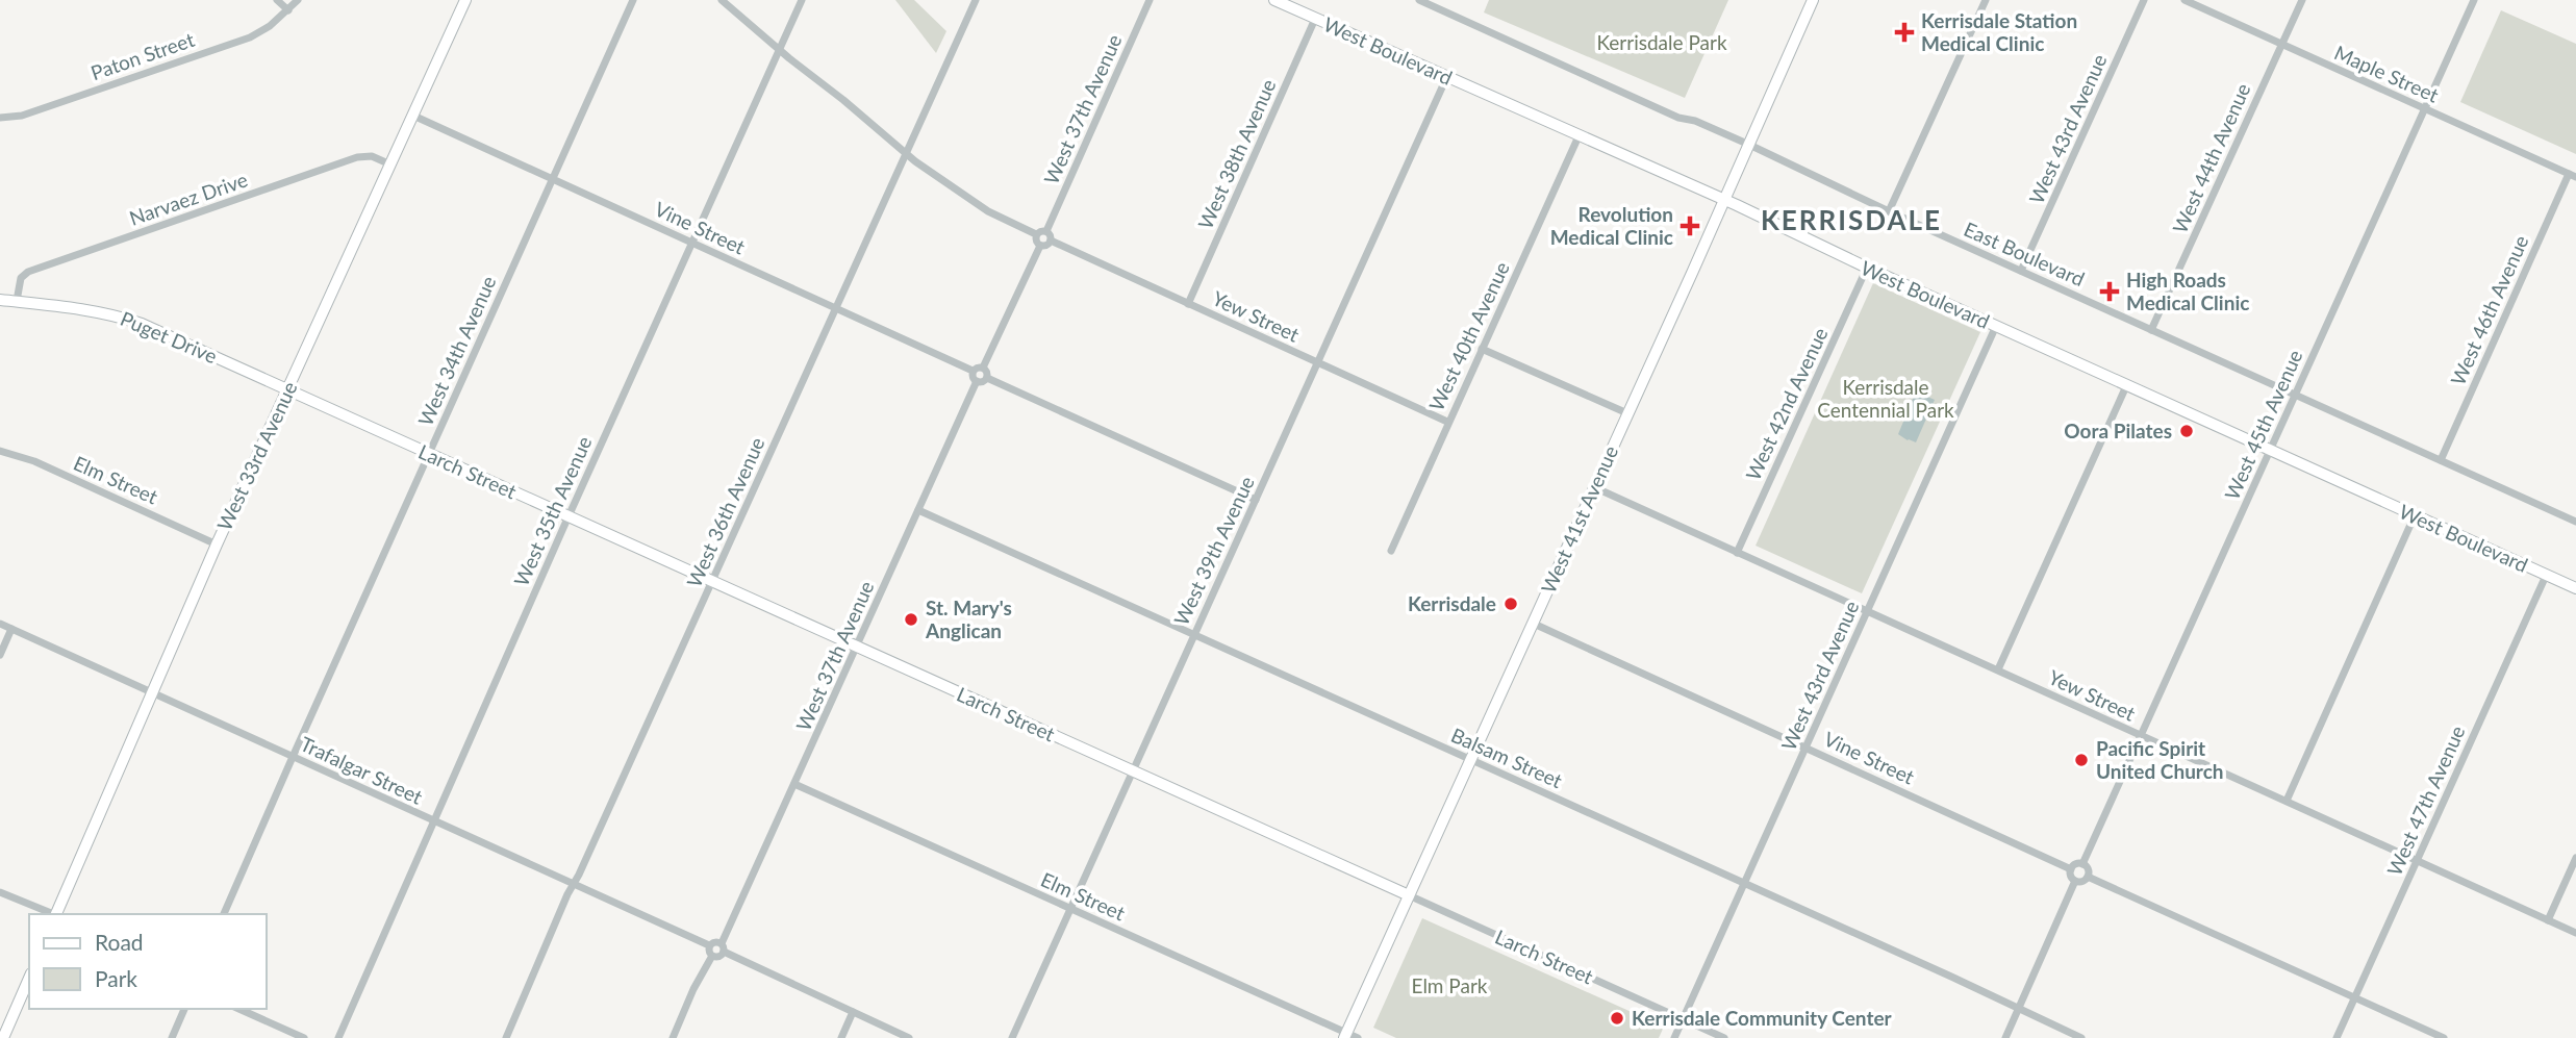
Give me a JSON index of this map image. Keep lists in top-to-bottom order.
{
  "streets": {
    "street": [
      "West Boulevard",
      "Paton Street",
      "Maple Street",
      "West 37th Avenue",
      "West 43rd Avenue",
      "West 38th Avenue",
      "West 44th Avenue",
      "Narvaez Drive",
      "Vine Street",
      "East Boulevard",
      "West 46th Avenue",
      "Yew Street",
      "West 40th Avenue",
      "Puget Drive",
      "West 34th Avenue",
      "West 42nd Avenue",
      "West 45th Avenue",
      "West 33rd Avenue",
      "Larch Street",
      "Elm Street",
      "West 35th Avenue",
      "West 36th Avenue",
      "West 41st Avenue",
      "West 39th Avenue",
      "Balsam Street",
      "Trafalgar Street",
      "West 47th Avenue"
    ]
  },
  "crossings": [
    ["West Boulevard", "West 43rd Avenue"],
    ["West Boulevard", "West 38th Avenue"],
    ["West Boulevard", "West 40th Avenue"],
    ["West Boulevard", "West 42nd Avenue"],
    ["West Boulevard", "West 45th Avenue"],
    ["West Boulevard", "West 41st Avenue"],
    ["West Boulevard", "West 39th Avenue"],
    ["West Boulevard", "West 47th Avenue"],
    ["Maple Street", "West 44th Avenue"],
    ["Maple Street", "West 46th Avenue"],
    ["Maple Street", "West 45th Avenue"],
    ["West 37th Avenue", "Vine Street"],
    ["West 37th Avenue", "Yew Street"],
    ["West 37th Avenue", "Larch Street"],
    ["West 37th Avenue", "Elm Street"],
    ["West 37th Avenue", "Balsam Street"],
    ["West 37th Avenue", "Trafalgar Street"],
    ["West 43rd Avenue", "Vine Street"],
    ["West 43rd Avenue", "East Boulevard"],
    ["West 43rd Avenue", "Yew Street"],
    ["West 43rd Avenue", "Larch Street"],
    ["West 43rd Avenue", "Balsam Street"],
    ["West 38th Avenue", "Yew Street"],
    ["West 44th Avenue", "East Boulevard"],
    ["Narvaez Drive", "Puget Drive"],
    ["Narvaez Drive", "West 33rd Avenue"],
    ["Vine Street", "West 34th Avenue"],
    ["Vine Street", "West 45th Avenue"],
    ["Vine Street", "West 33rd Avenue"],
    ["Vine Street", "West 35th Avenue"],
    ["Vine Street", "West 36th Avenue"],
    ["Vine Street", "West 41st Avenue"],
    ["East Boulevard", "West 46th Avenue"],
    ["East Boulevard", "West 45th Avenue"],
    ["East Boulevard", "West 41st Avenue"],
    ["Yew Street", "West 40th Avenue"],
    ["Yew Street", "West 42nd Avenue"],
    ["Yew Street", "West 45th Avenue"],
    ["Yew Street", "West 41st Avenue"],
    ["Yew Street", "West 39th Avenue"],
    ["Yew Street", "West 47th Avenue"],
    ["Puget Drive", "West 33rd Avenue"],
    ["Puget Drive", "Larch Street"],
    ["West 34th Avenue", "Larch Street"],
    ["West 34th Avenue", "Trafalgar Street"],
    ["West 33rd Avenue", "Larch Street"],
    ["West 33rd Avenue", "Elm Street"],
    ["West 33rd Avenue", "Trafalgar Street"],
    ["Larch Street", "West 35th Avenue"],
    ["Larch Street", "West 36th Avenue"],
    ["Larch Street", "West 41st Avenue"],
    ["Larch Street", "West 39th Avenue"],
    ["Elm Street", "West 41st Avenue"],
    ["Elm Street", "West 39th Avenue"],
    ["West 35th Avenue", "Trafalgar Street"],
    ["West 36th Avenue", "Trafalgar Street"],
    ["West 41st Avenue", "Balsam Street"],
    ["West 39th Avenue", "Balsam Street"]
  ],
  "districts": ["KERRISDALE"],
  "parks": ["Kerrisdale Park", "Kerrisdale Centennial Park", "Elm Park"],
  "places": {
    "health": ["Kerrisdale Station Medical Clinic", "Revolution Medical Clinic", "High Roads Medical Clinic"],
    "other": [
      "Oora Pilates",
      "Kerrisdale",
      "St. Mary's Anglican",
      "Pacific Spirit United Church",
      "Kerrisdale Community Center"
    ]
  },
  "legend": ["Road", "Park"]
}
